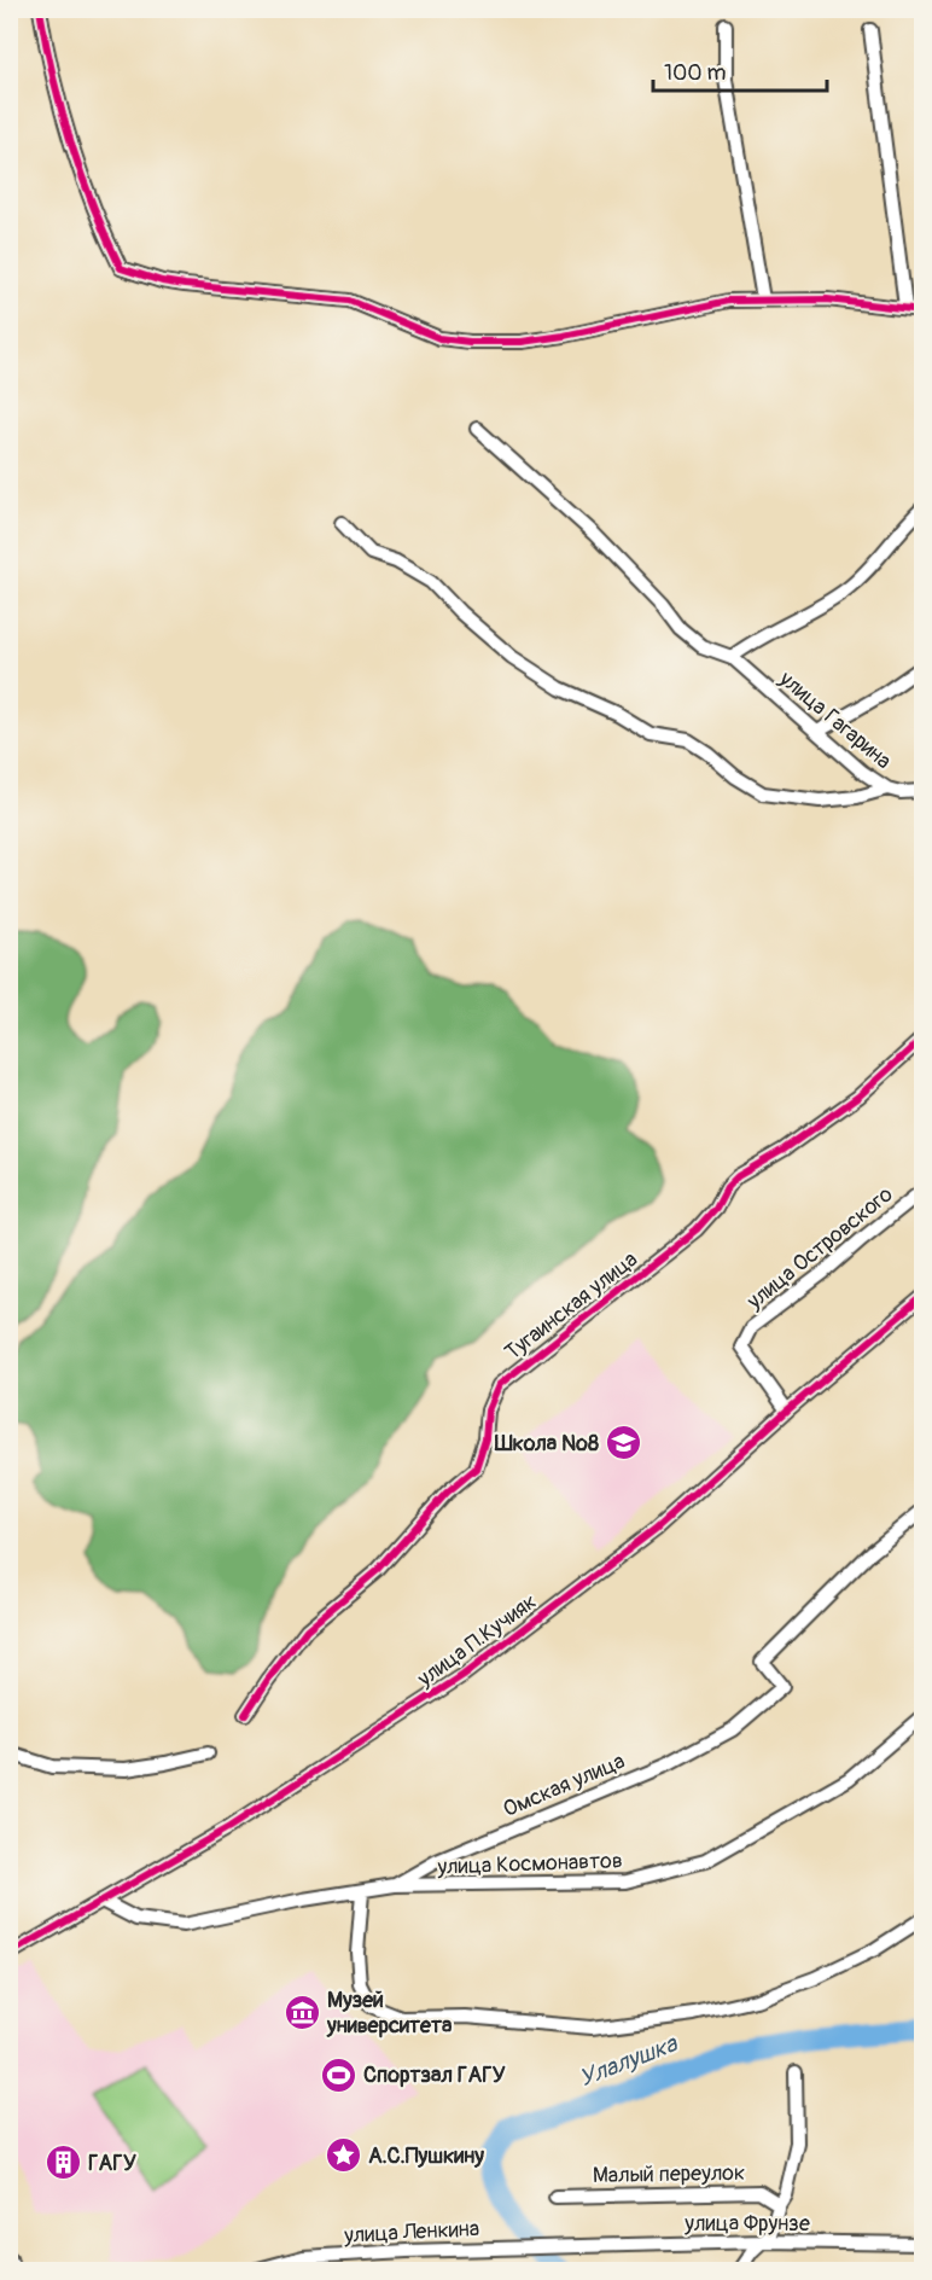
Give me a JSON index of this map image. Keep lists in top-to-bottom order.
{
  "streets": {
    "street": [
      "улица Гагарина",
      "улица Островского",
      "Тугаинская улица",
      "улица П.Кучияк",
      "Омская улица",
      "улица Космонавтов",
      "Малый переулок",
      "улица Фрунзе",
      "улица Ленкина"
    ]
  },
  "crossings": [
    ["улица Островского", "улица П.Кучияк"],
    ["улица П.Кучияк", "Омская улица"],
    ["Омская улица", "улица Космонавтов"],
    ["улица Фрунзе", "улица Ленкина"]
  ],
  "water": ["Улалушка"],
  "places": {
    "school or university": ["Школа №8"],
    "museum": ["Музей университета"],
    "sports": ["Спортзал ГАГУ"],
    "place": ["А.С.Пушкину"],
    "building": ["ГАГУ"]
  },
  "scale_bar": "100 m"
}
